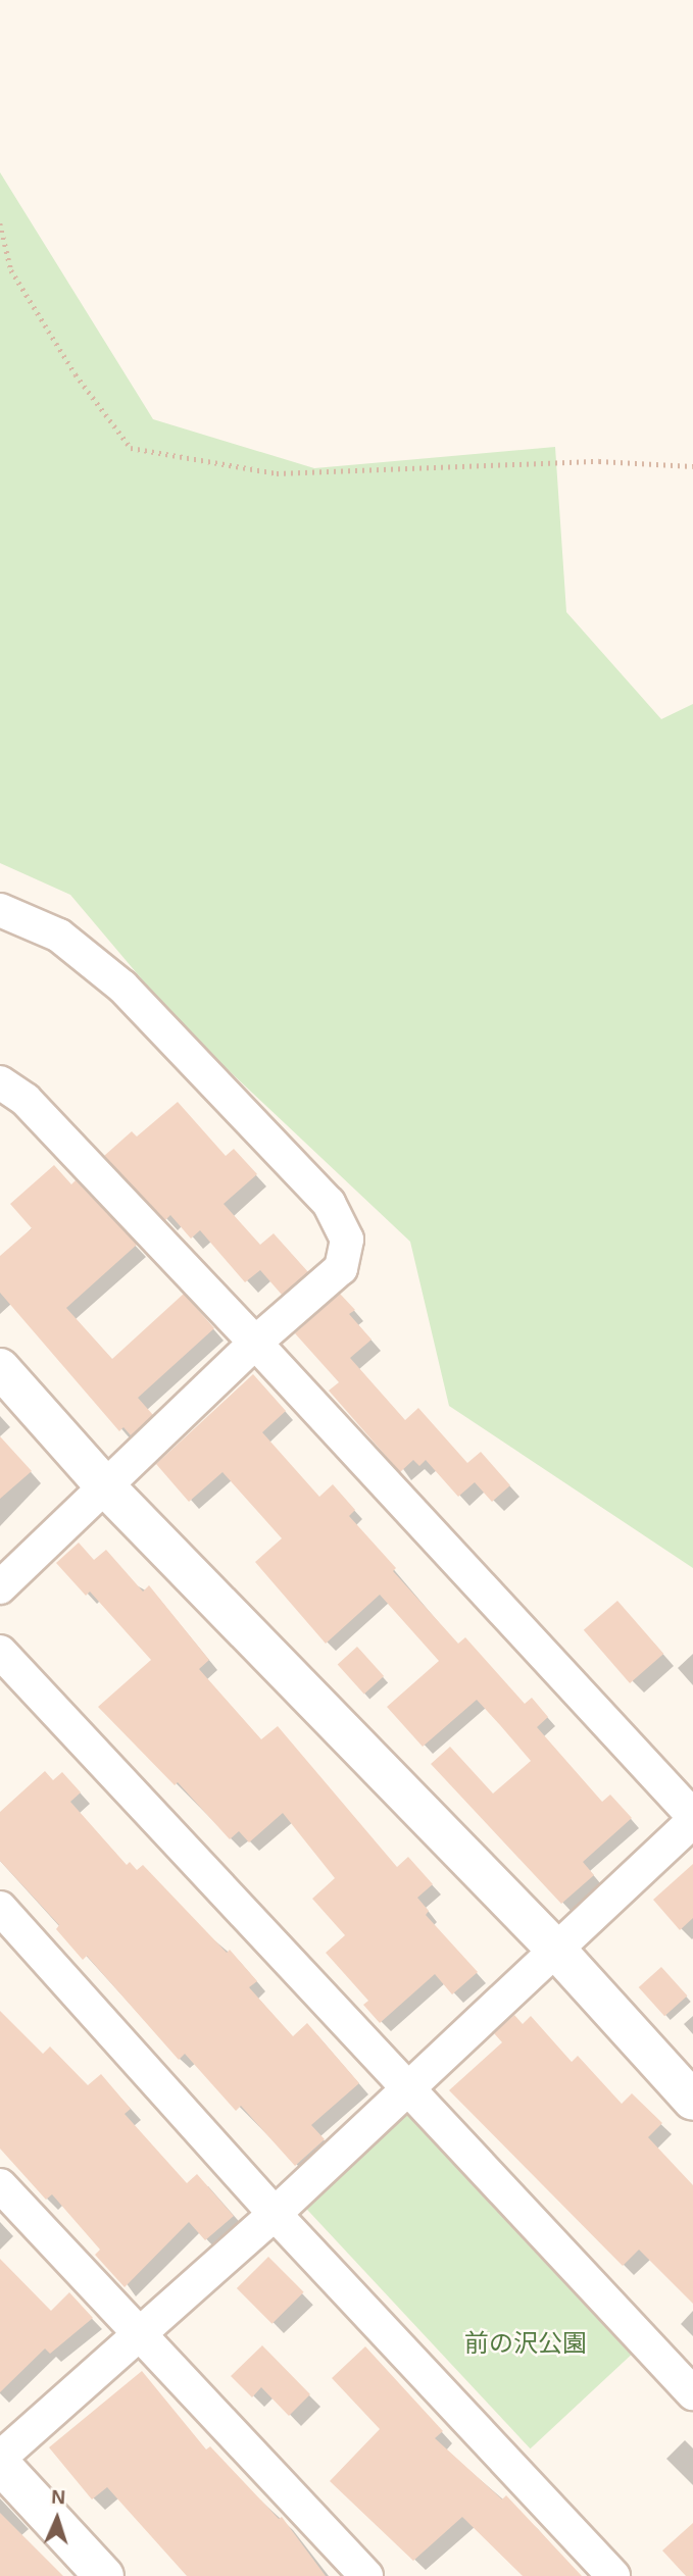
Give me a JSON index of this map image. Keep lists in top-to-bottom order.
{
  "parks": ["前の沢公園"],
  "north": "top"
}
